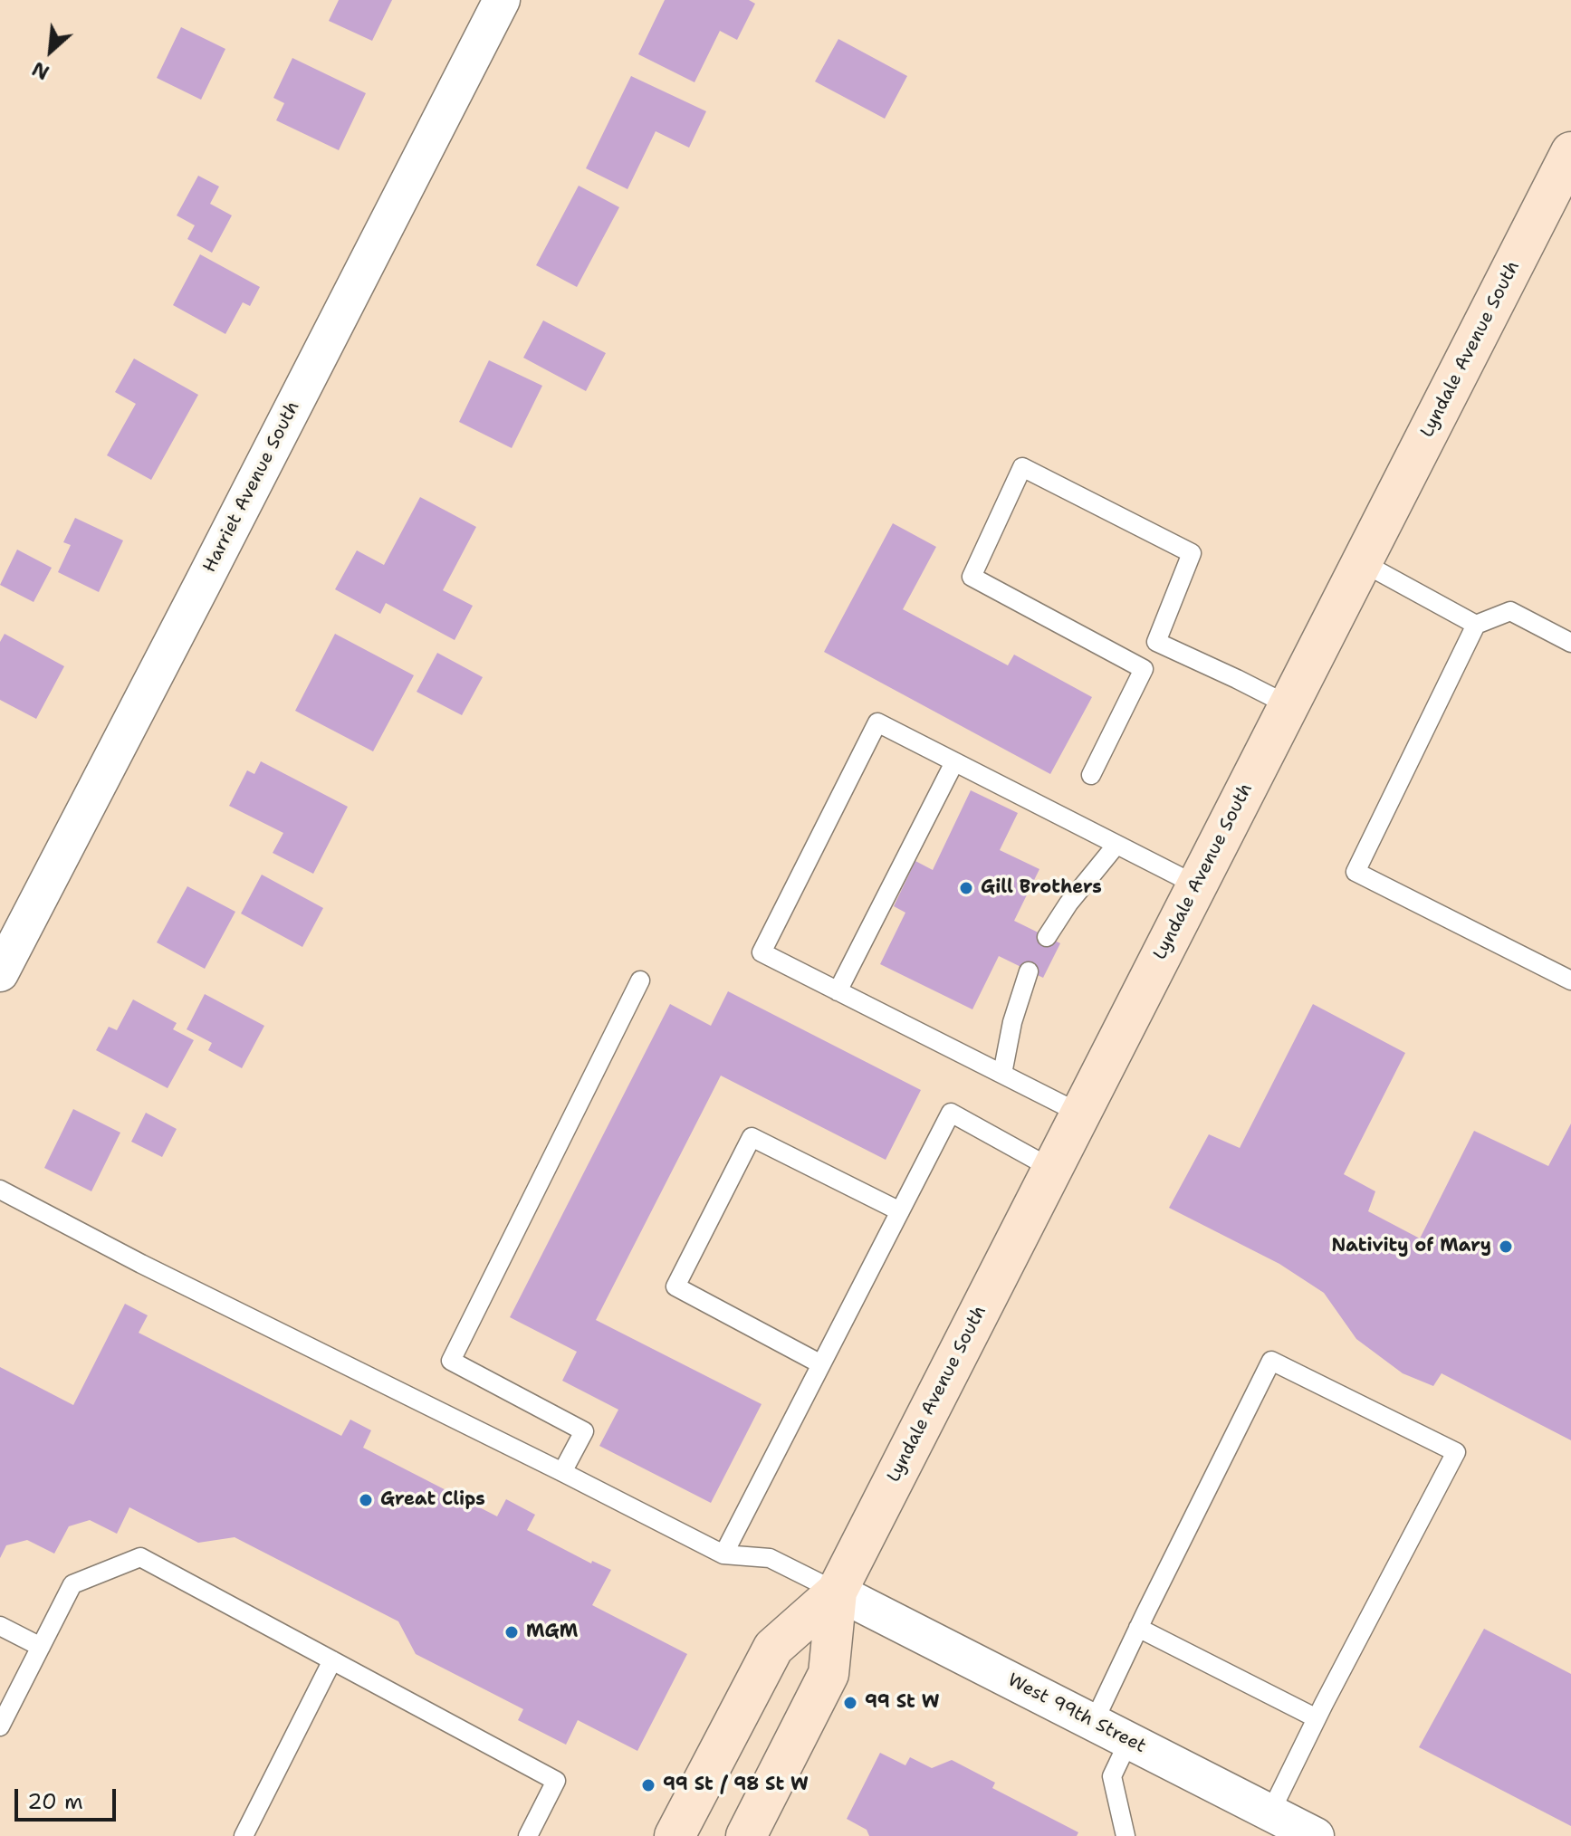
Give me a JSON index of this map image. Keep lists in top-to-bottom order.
{
  "streets": {
    "street": ["Lyndale Avenue South", "Harriet Avenue South", "West 99th Street"]
  },
  "crossings": [
    ["Lyndale Avenue South", "West 99th Street"]
  ],
  "places": [
    "Gill Brothers",
    "Nativity of Mary",
    "Great Clips",
    "MGM",
    "99 St W",
    "99 St / 98 St W"
  ],
  "scale_bar": "20 m",
  "north": "bottom left"
}
